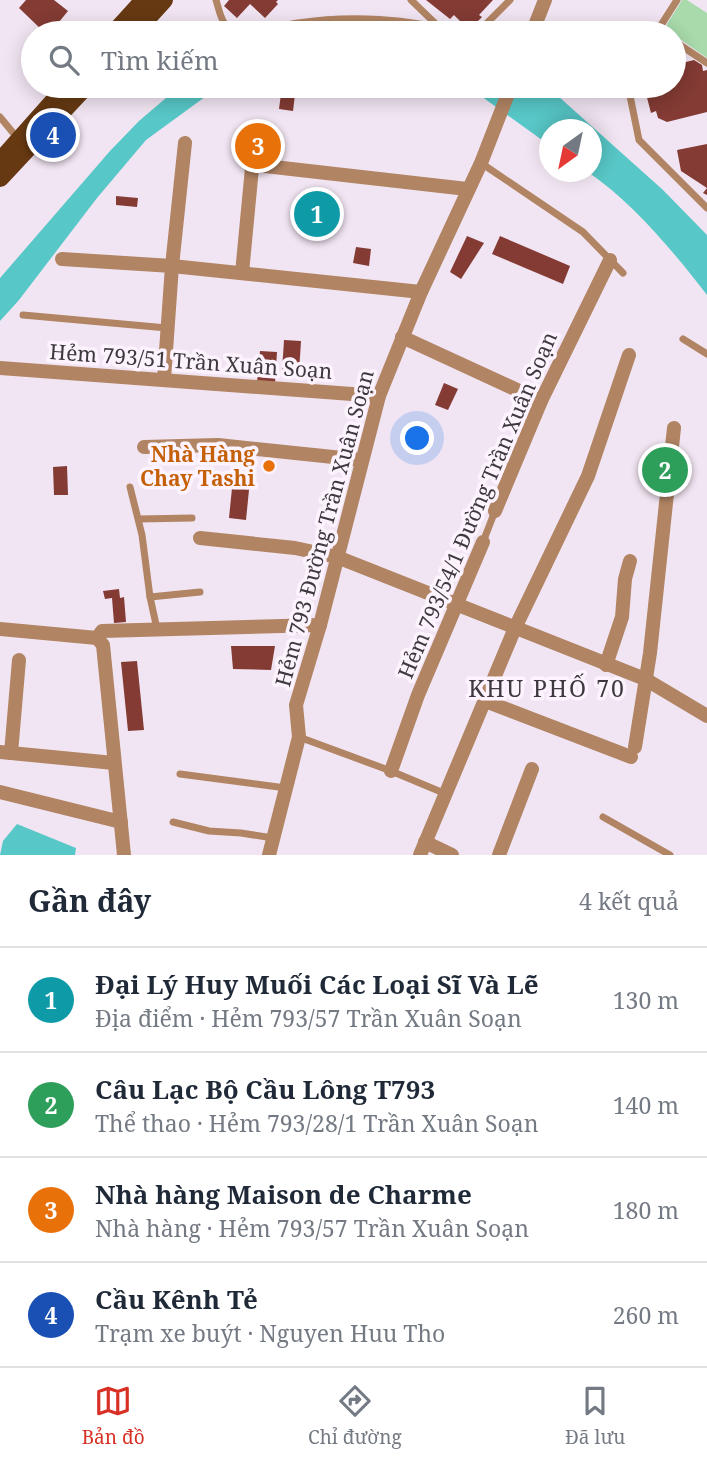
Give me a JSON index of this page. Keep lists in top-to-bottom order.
{
  "streets": {
    "street": ["Hẻm 793/51 Trần Xuân Soạn", "Hẻm 793/54/1 Đường Trần Xuân Soạn", "Hẻm 793 Đường Trần Xuân Soạn"]
  },
  "crossings": [
    ["Hẻm 793/51 Trần Xuân Soạn", "Hẻm 793 Đường Trần Xuân Soạn"]
  ],
  "districts": ["KHU PHỐ 70"],
  "places": ["Nhà Hàng Chay Tashi"],
  "north": "bottom left",
  "page": {
    "search": "Tìm kiếm",
    "pins": [
      "4",
      "3",
      "1",
      "2"
    ],
    "heading": ["Gần đây", "4 kết quả"],
    "list": [
      {
        "mark": "1",
        "name": "Đại Lý Huy Muối Các Loại Sĩ Và Lẽ",
        "note": "Địa điểm · Hẻm 793/57 Trần Xuân Soạn",
        "value": "130 m"
      },
      {
        "mark": "2",
        "name": "Câu Lạc Bộ Cầu Lông T793",
        "note": "Thể thao · Hẻm 793/28/1 Trần Xuân Soạn",
        "value": "140 m"
      },
      {
        "mark": "3",
        "name": "Nhà hàng Maison de Charme",
        "note": "Nhà hàng · Hẻm 793/57 Trần Xuân Soạn",
        "value": "180 m"
      },
      {
        "mark": "4",
        "name": "Cầu Kênh Tẻ",
        "note": "Trạm xe buýt · Nguyen Huu Tho",
        "value": "260 m"
      }
    ],
    "nav": ["Bản đồ", "Chỉ đường", "Đã lưu"]
  }
}
